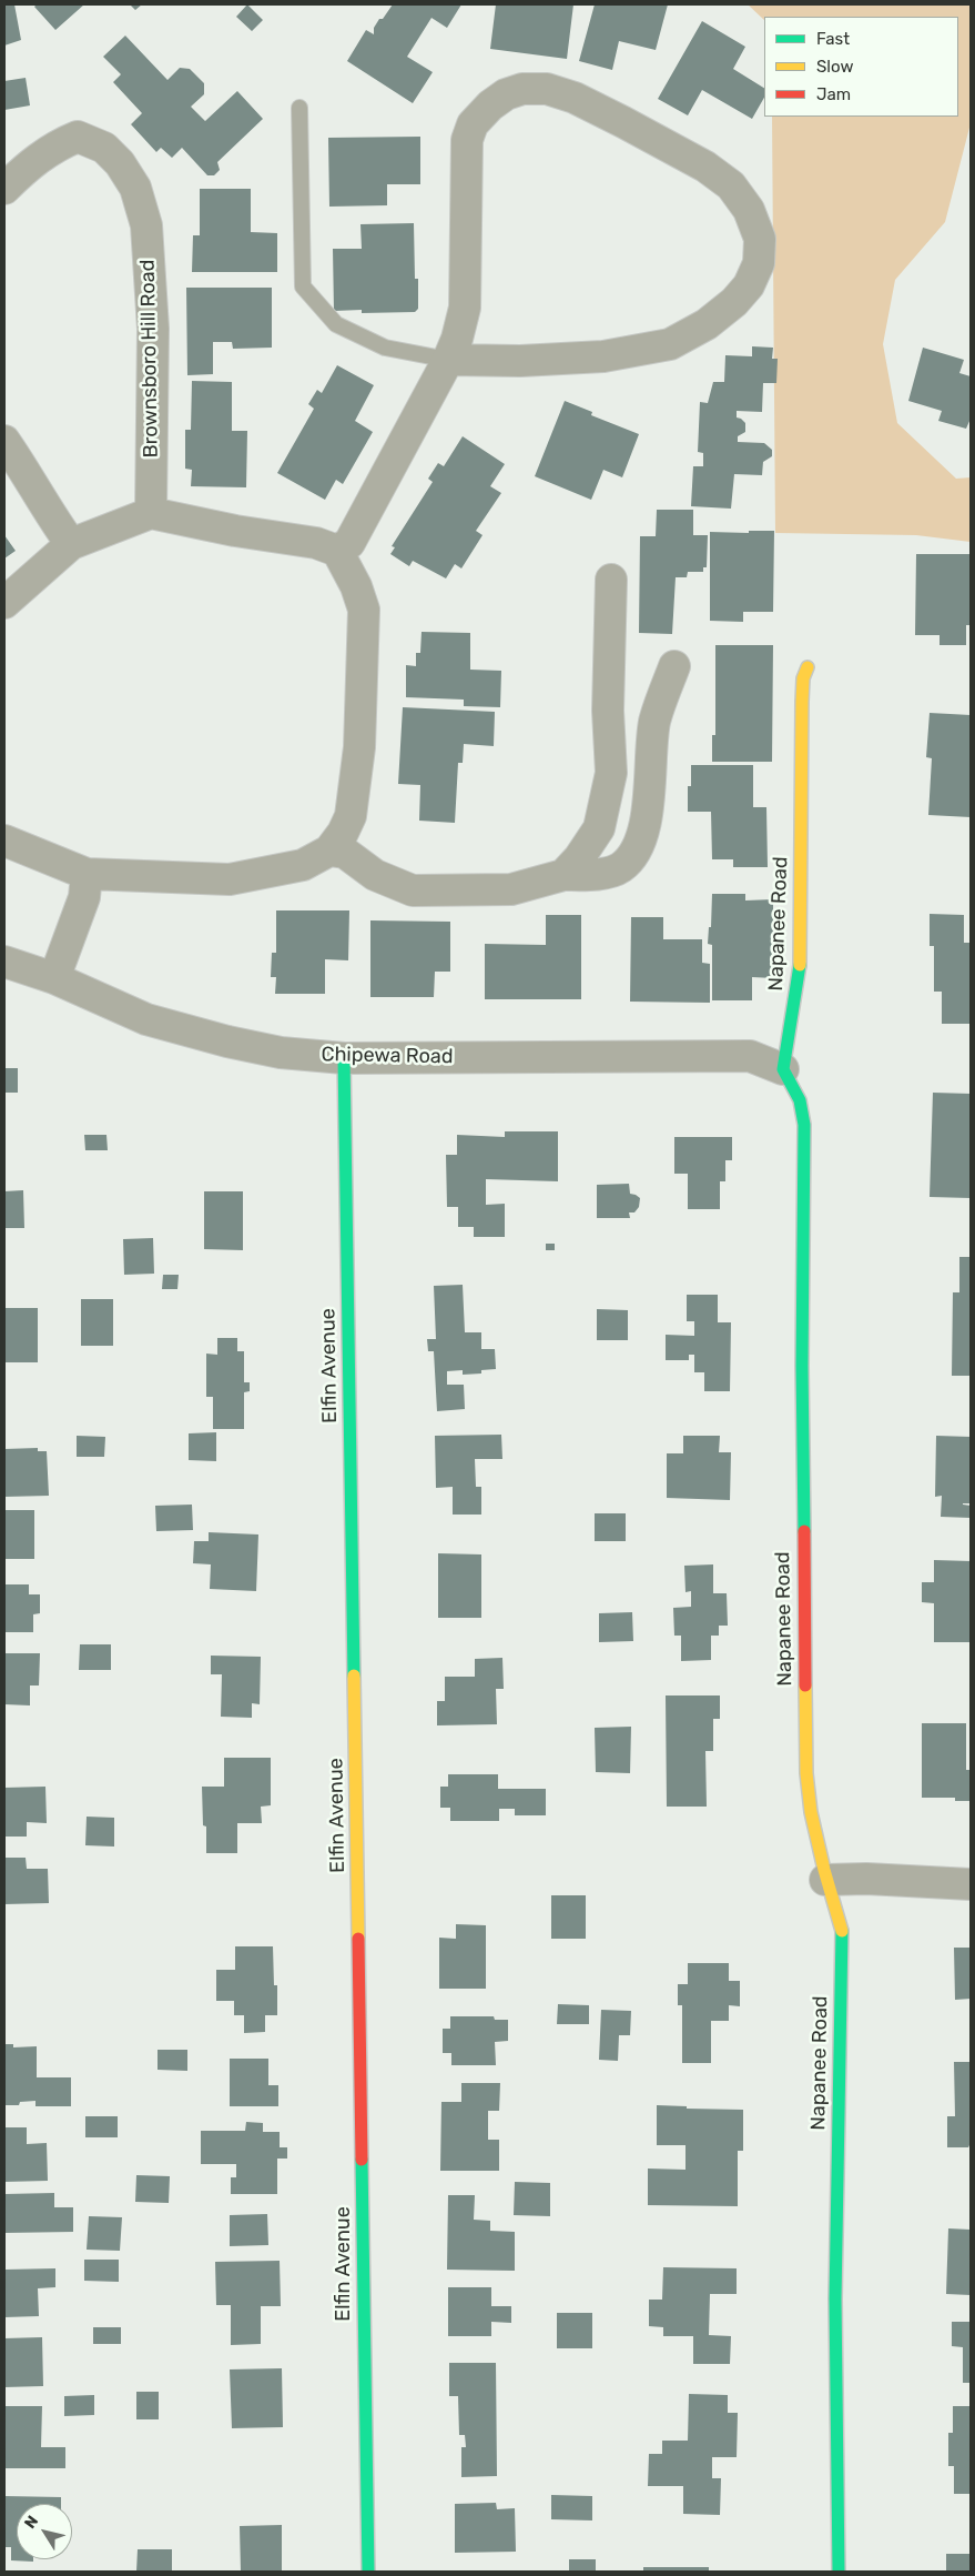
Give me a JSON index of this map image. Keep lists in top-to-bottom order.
{
  "streets": {
    "street": [
      "Brownsboro Hill Road",
      "Napanee Road",
      "Chipewa Road",
      "Elfin Avenue"
    ]
  },
  "crossings": [
    ["Napanee Road", "Chipewa Road"],
    ["Chipewa Road", "Elfin Avenue"]
  ],
  "legend": ["Fast", "Slow", "Jam"],
  "north": "top left"
}
